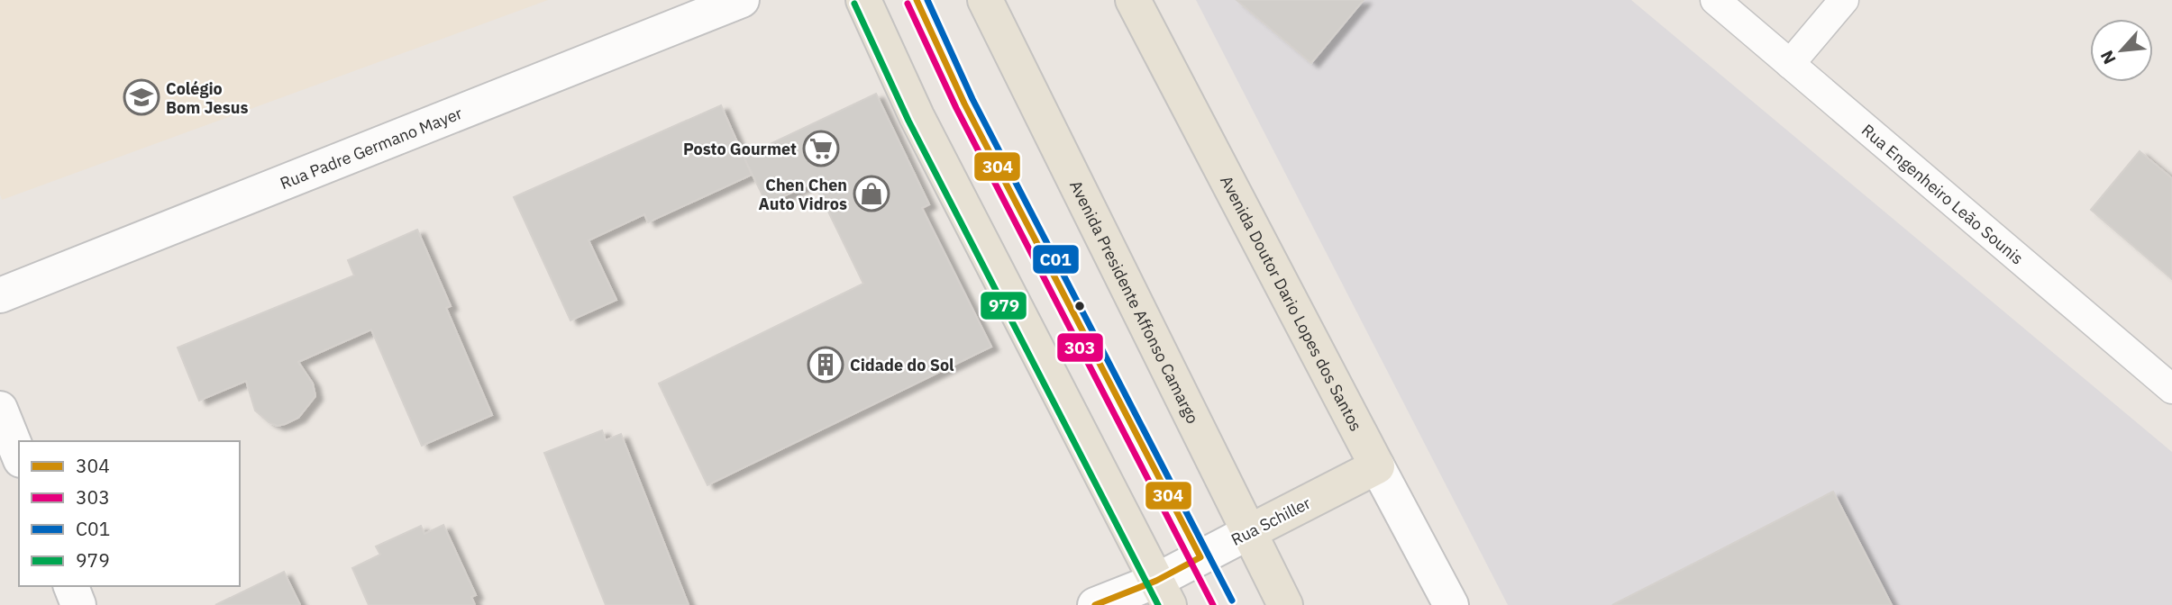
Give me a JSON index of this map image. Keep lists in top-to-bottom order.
{
  "streets": {
    "main road": ["Avenida Presidente Affonso Camargo", "Avenida Doutor Dario Lopes dos Santos", "Rua Schiller"],
    "street": ["Rua Padre Germano Mayer", "Rua Engenheiro Leão Sounis"]
  },
  "crossings": [
    ["Avenida Presidente Affonso Camargo", "Rua Schiller"],
    ["Avenida Doutor Dario Lopes dos Santos", "Rua Schiller"]
  ],
  "places": {
    "school or university": ["Colégio Bom Jesus"],
    "supermarket": ["Posto Gourmet"],
    "shop": ["Chen Chen Auto Vidros"],
    "building": ["Cidade do Sol"]
  },
  "lines": [
    "transit line 304",
    "transit line C01",
    "transit line 303",
    "transit line 979"
  ],
  "legend": [
    "304",
    "303",
    "C01",
    "979"
  ],
  "north": "bottom left"
}
